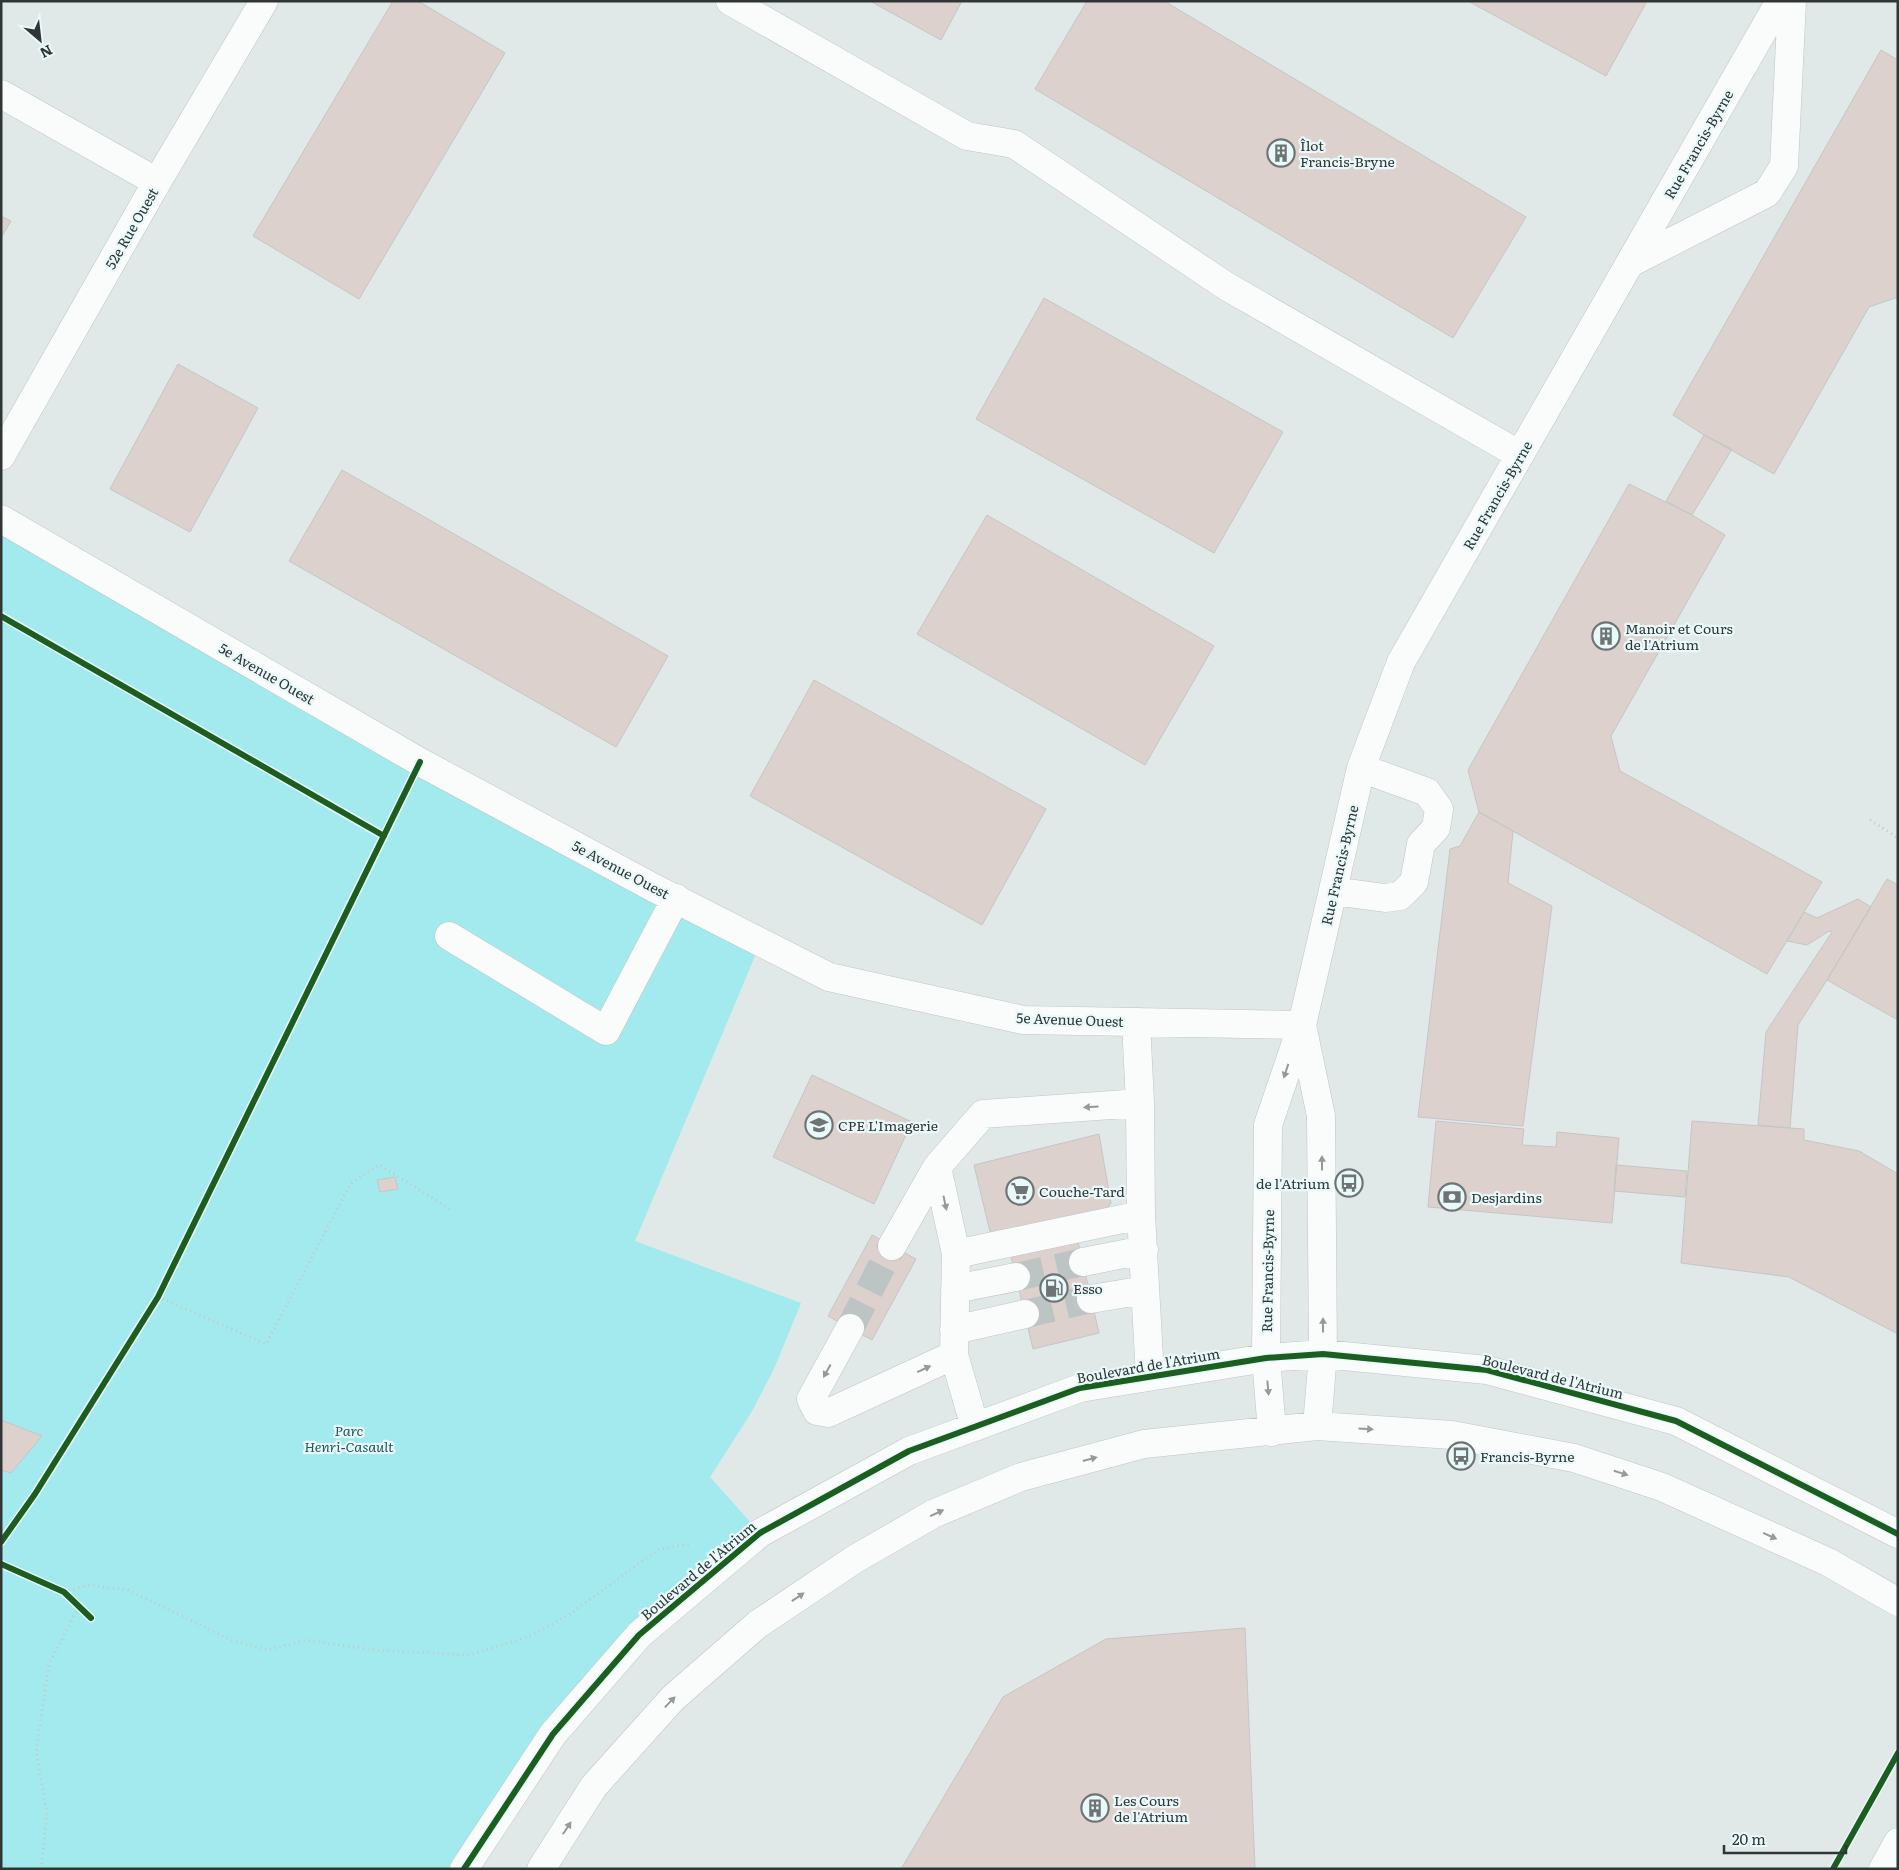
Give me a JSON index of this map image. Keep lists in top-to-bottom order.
{
  "streets": {
    "street": [
      "Rue Francis-Byrne",
      "52e Rue Ouest",
      "5e Avenue Ouest",
      "Boulevard de l'Atrium"
    ]
  },
  "crossings": [
    ["Rue Francis-Byrne", "5e Avenue Ouest"],
    ["Rue Francis-Byrne", "Boulevard de l'Atrium"]
  ],
  "parks": ["Parc Henri-Casault"],
  "places": {
    "building": ["Îlot Francis-Bryne", "Manoir et Cours de l'Atrium", "Les Cours de l'Atrium"],
    "school or university": ["CPE L'Imagerie"],
    "bus stop": ["de l'Atrium", "Francis-Byrne"],
    "supermarket": ["Couche-Tard"],
    "bank": ["Desjardins"],
    "fuel station": ["Esso"]
  },
  "scale_bar": "20 m",
  "north": "bottom right"
}
